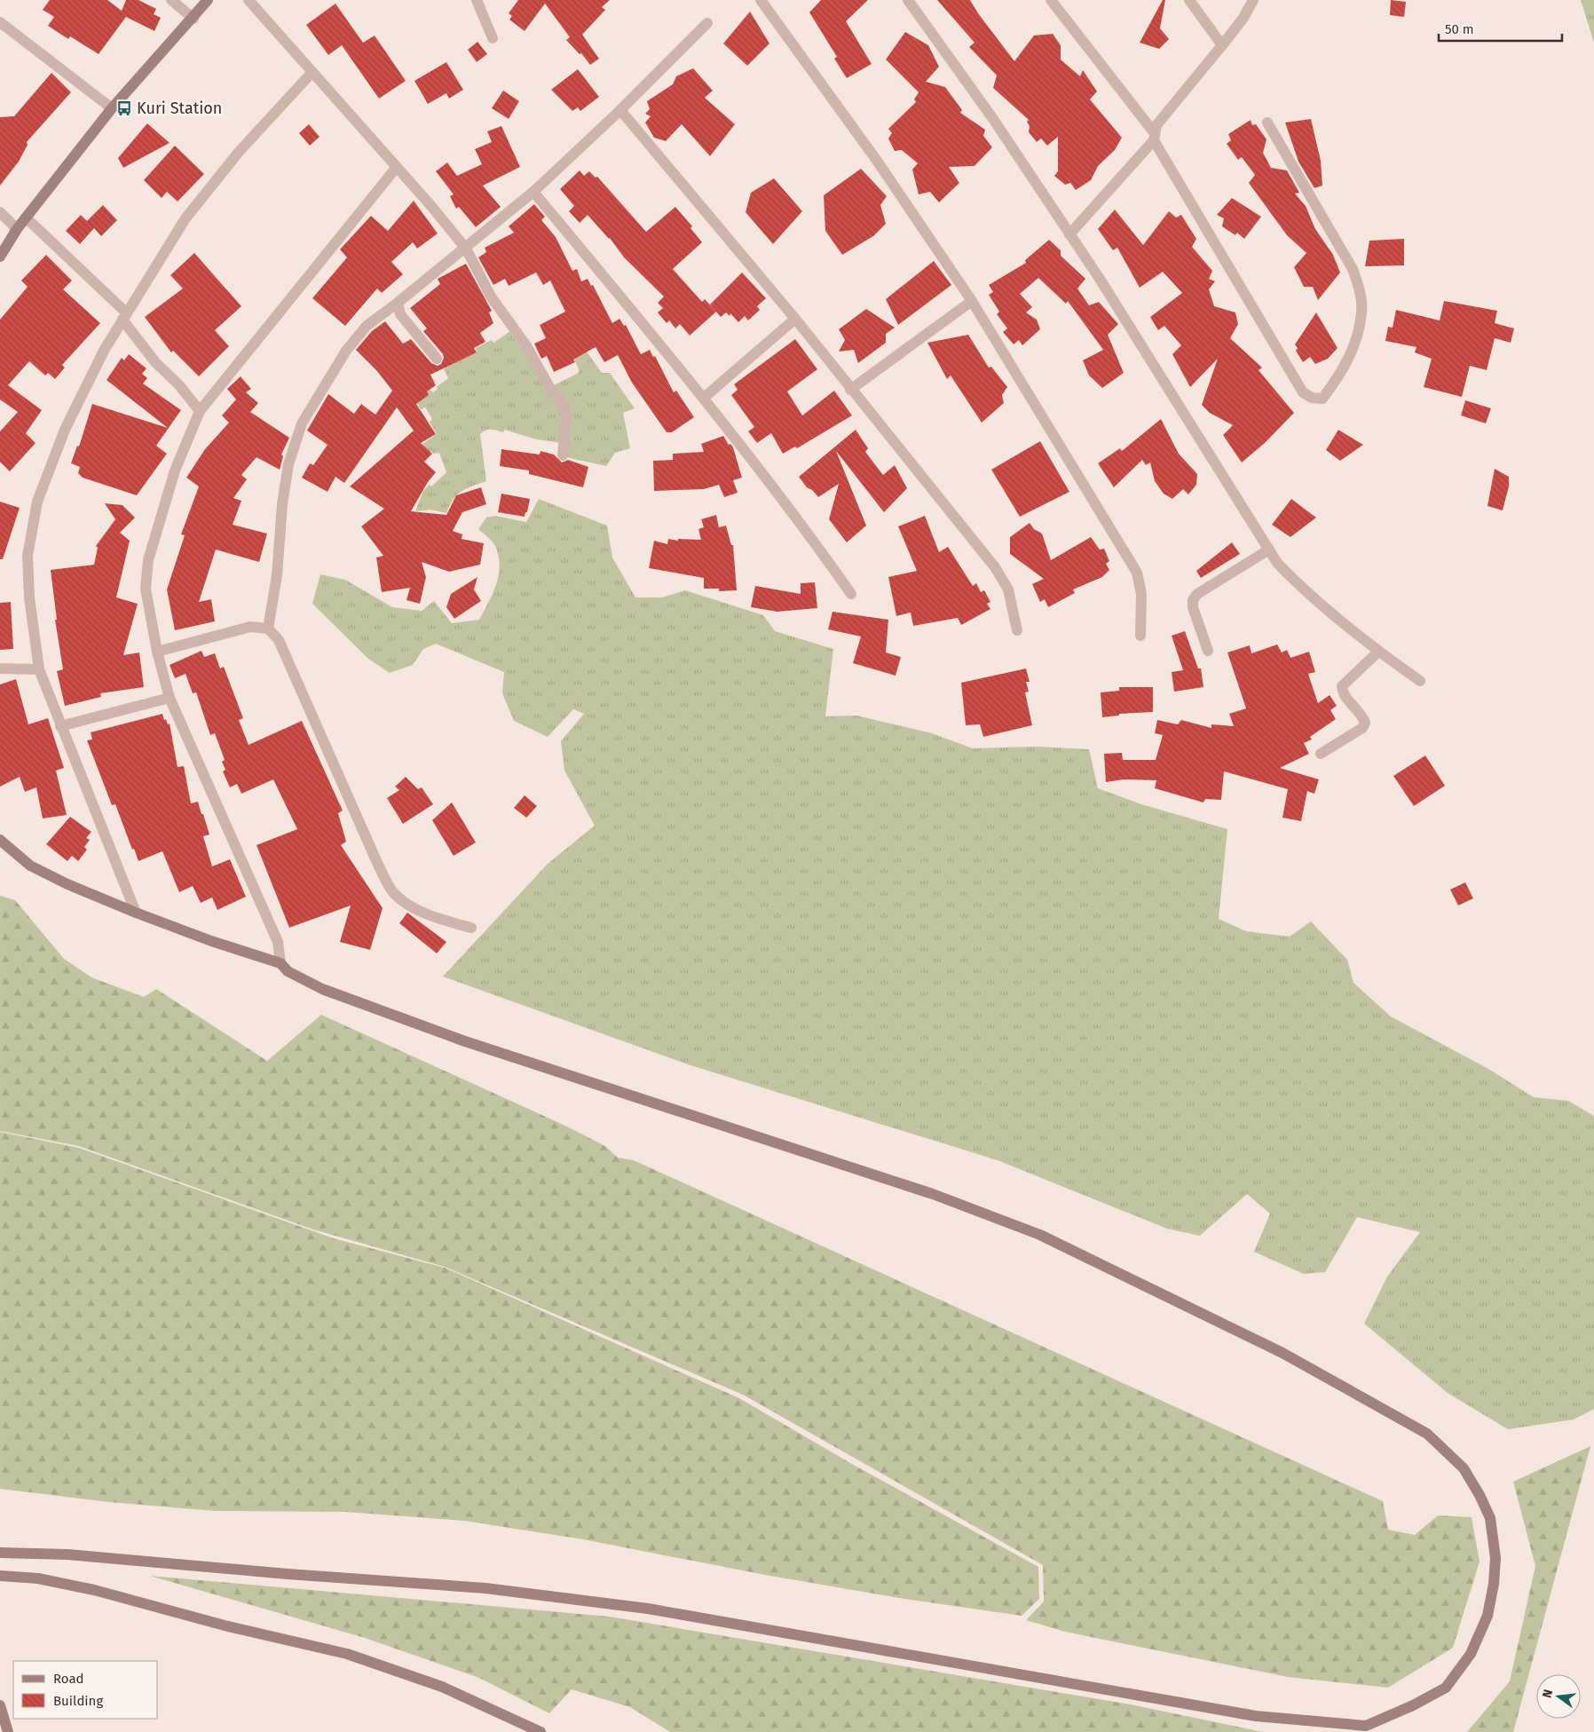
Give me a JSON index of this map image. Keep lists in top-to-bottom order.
{
  "places": {
    "bus stop": ["Kuri Station"]
  },
  "legend": ["Road", "Building"],
  "scale_bar": "50 m",
  "north": "left"
}
